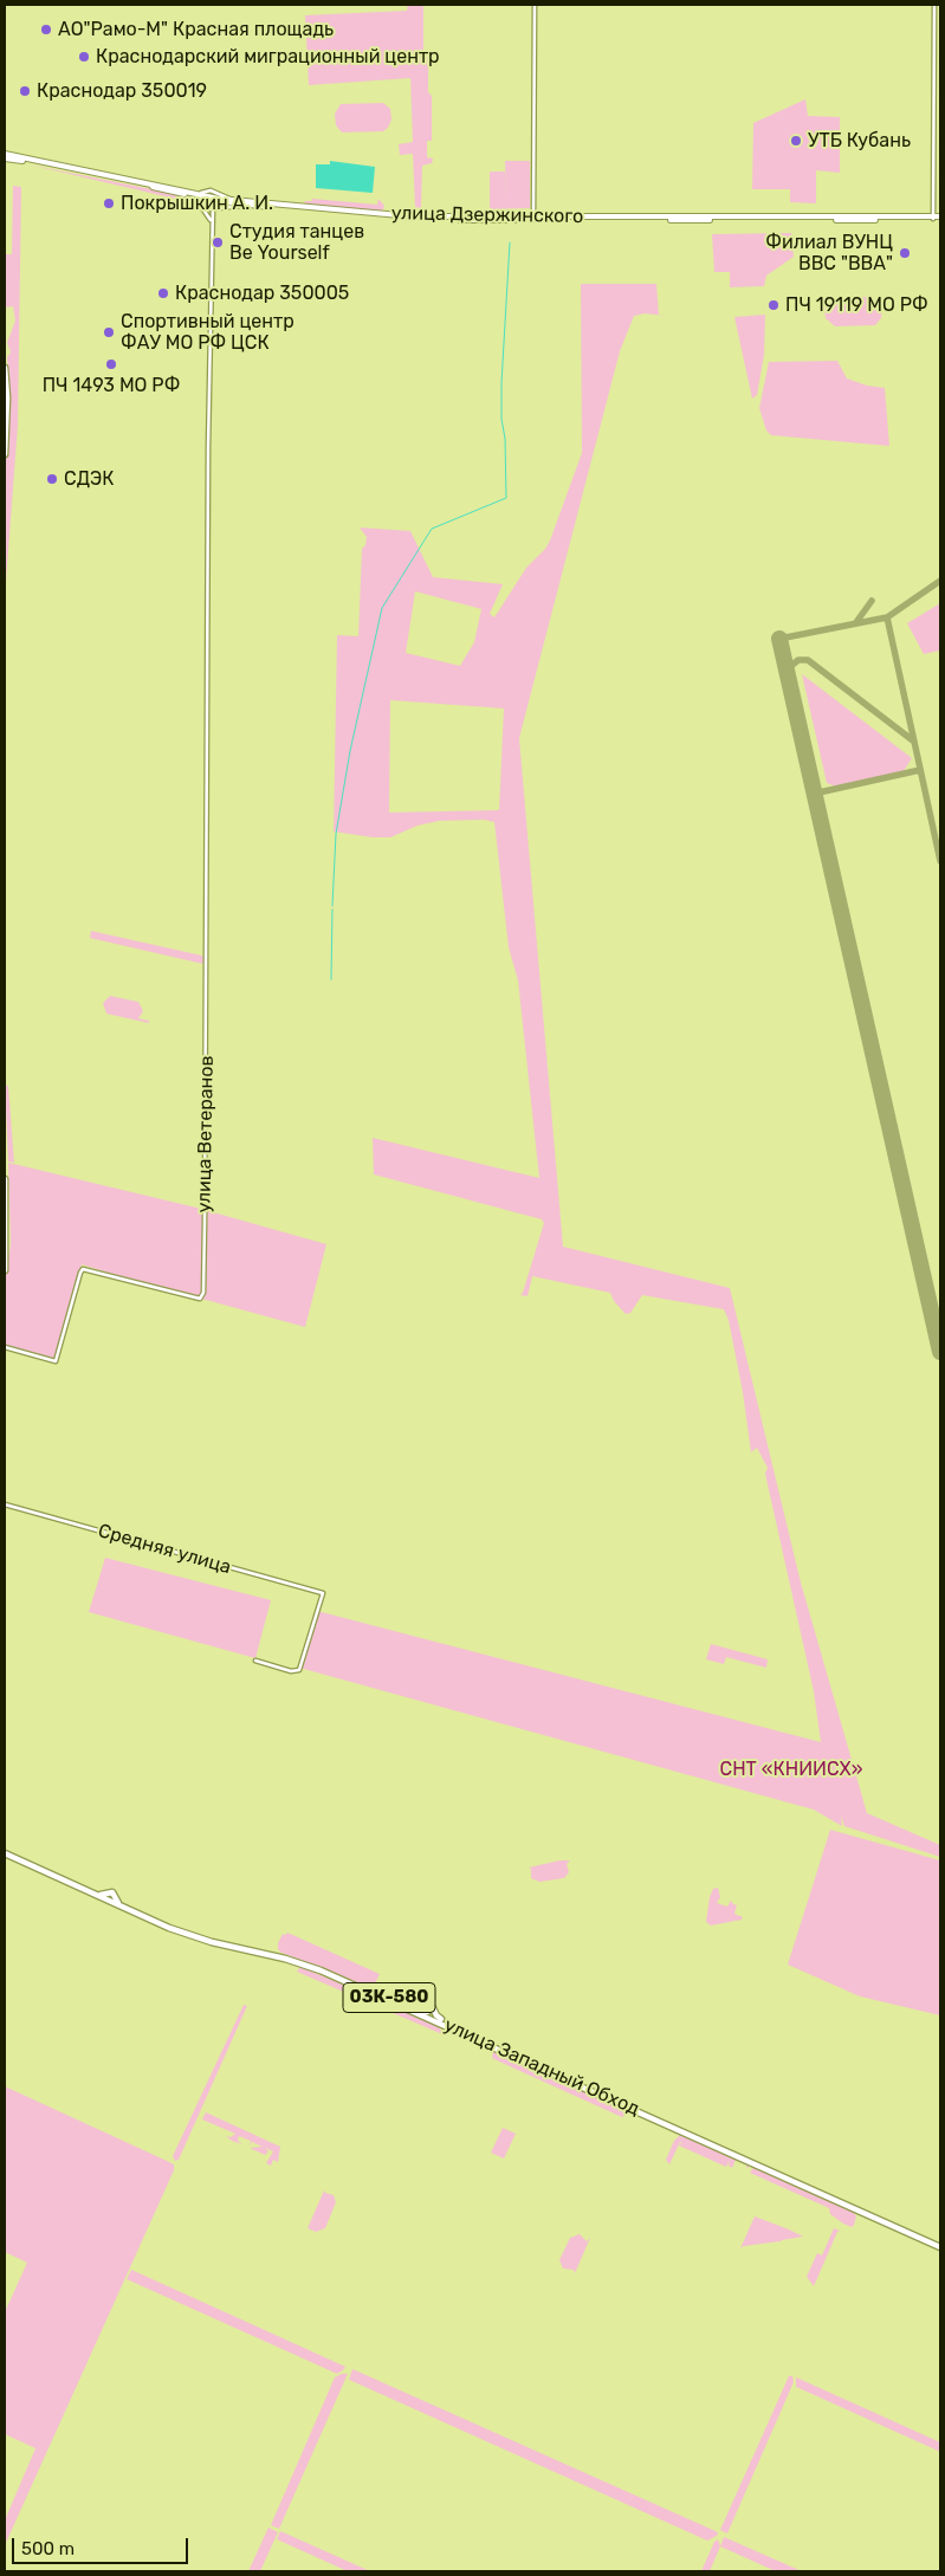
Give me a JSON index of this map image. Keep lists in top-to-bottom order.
{
  "streets": {
    "highway": ["03К-580", "улица Западный Обход"],
    "main road": ["улица Дзержинского"],
    "street": ["улица Ветеранов", "Средняя улица"]
  },
  "crossings": [
    ["улица Дзержинского", "улица Ветеранов"]
  ],
  "parks": ["СНТ «КНИИСХ»"],
  "places": [
    "АО\"Рамо-М\" Красная площадь",
    "Краснодарский миграционный центр",
    "Краснодар 350019",
    "УТБ Кубань",
    "Покрышкин А. И.",
    "Студия танцев Be Yourself",
    "Филиал ВУНЦ ВВС \"ВВА\"",
    "Краснодар 350005",
    "ПЧ 19119 МО РФ",
    "Спортивный центр ФАУ МО РФ ЦСК",
    "ПЧ 1493 МО РФ",
    "СДЭК"
  ],
  "scale_bar": "500 m"
}
